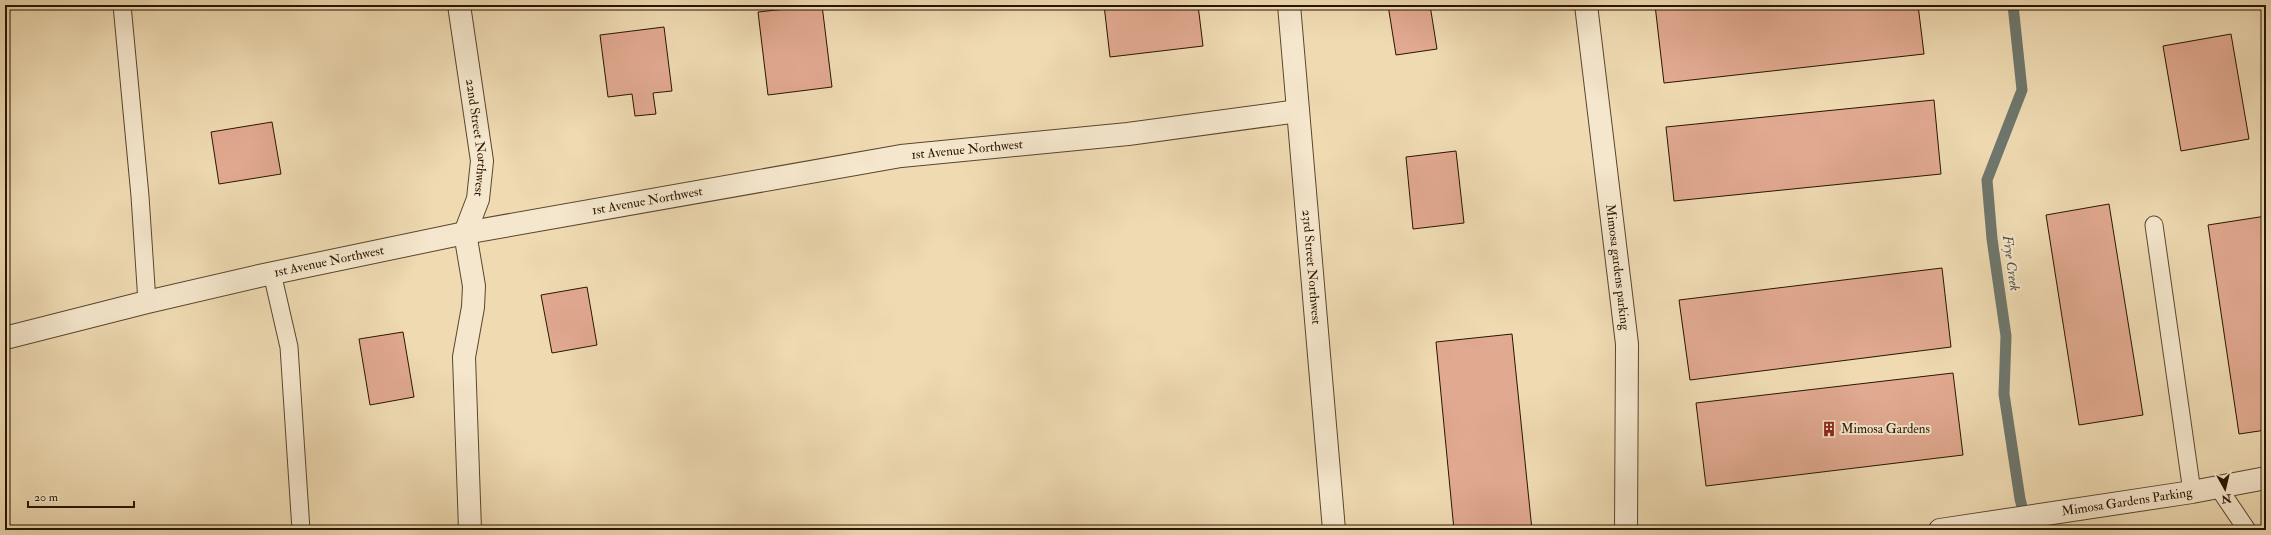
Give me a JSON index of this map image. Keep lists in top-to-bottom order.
{
  "streets": {
    "street": [
      "22nd Street Northwest",
      "1st Avenue Northwest",
      "23rd Street Northwest",
      "Mimosa gardens parking",
      "Mimosa Gardens Parking"
    ]
  },
  "crossings": [
    ["22nd Street Northwest", "1st Avenue Northwest"],
    ["1st Avenue Northwest", "23rd Street Northwest"]
  ],
  "water": ["Frye Creek"],
  "places": {
    "building": ["Mimosa Gardens"]
  },
  "scale_bar": "20 m",
  "north": "bottom"
}
